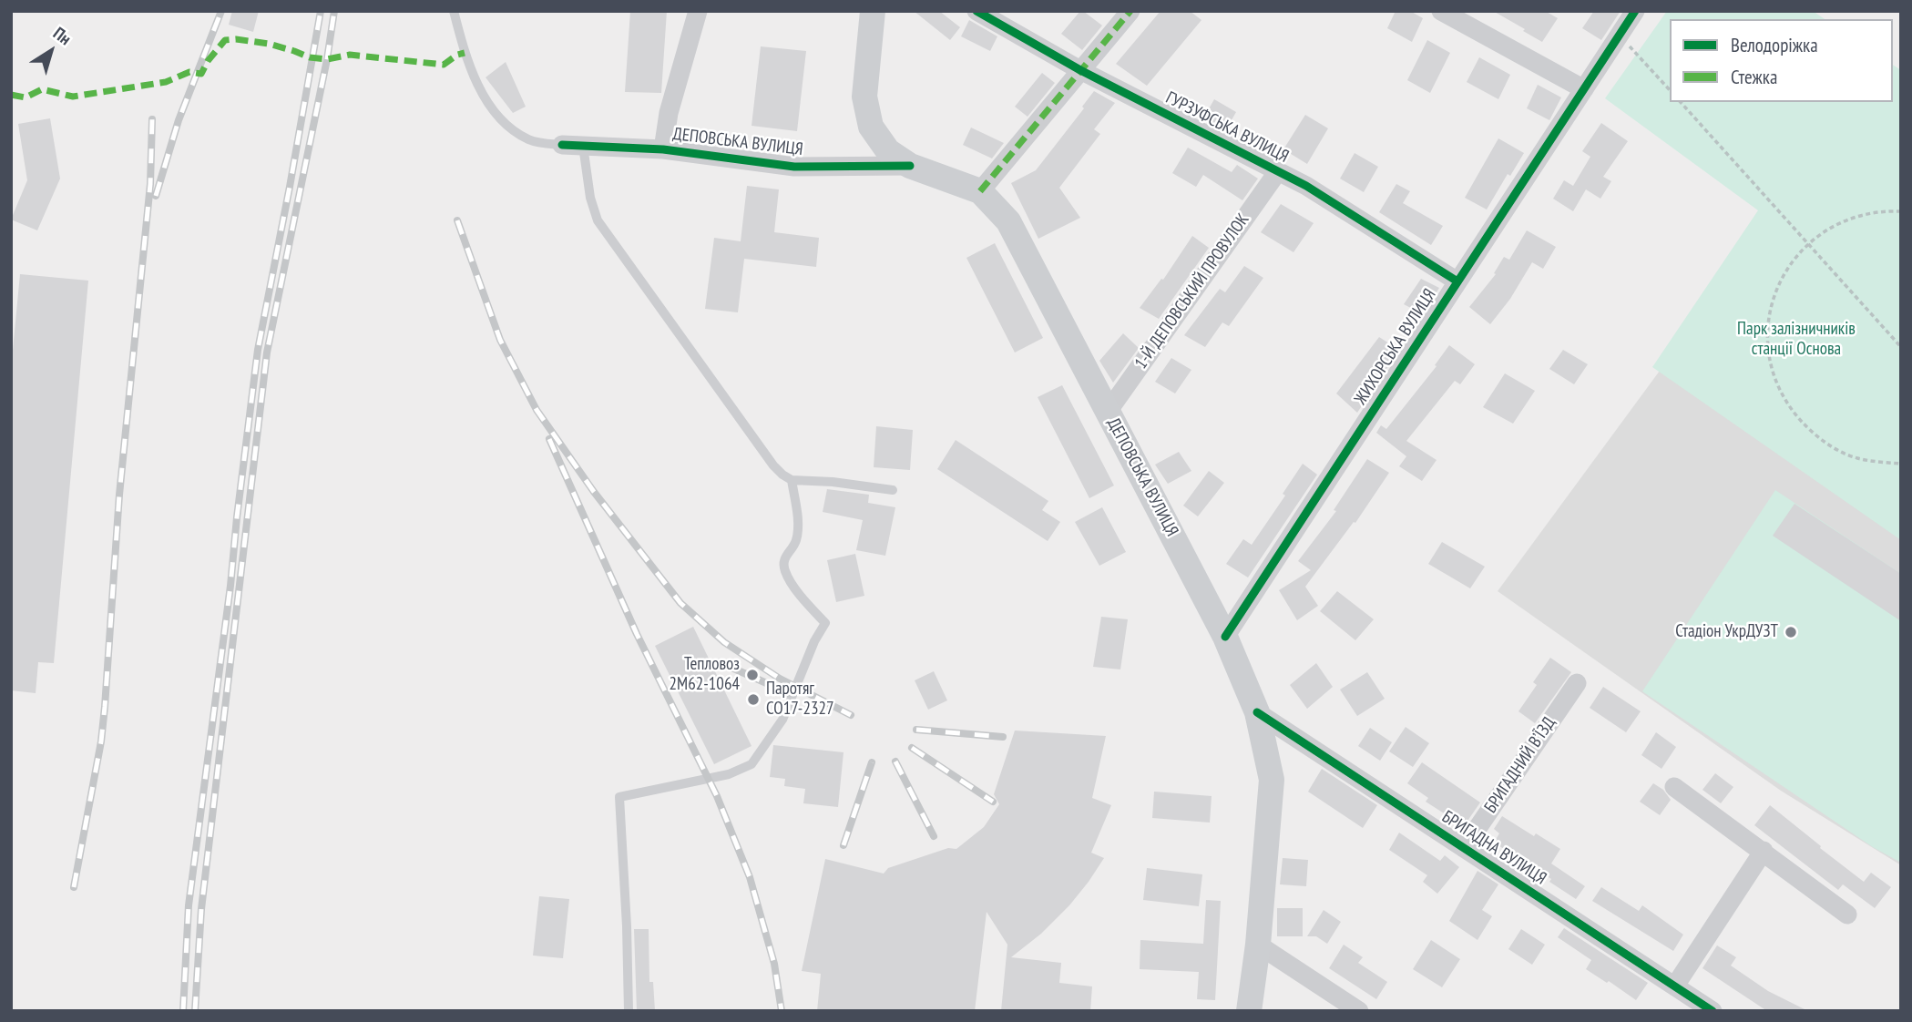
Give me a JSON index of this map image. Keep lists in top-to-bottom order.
{
  "streets": {
    "main road": ["ДЕПОВСЬКА ВУЛИЦЯ"],
    "street": [
      "ГУРЗУФСЬКА ВУЛИЦЯ",
      "1-Й ДЕПОВСЬКИЙ ПРОВУЛОК",
      "ЖИХОРСЬКА ВУЛИЦЯ",
      "БРИГАДНИЙ В’ЇЗД",
      "БРИГАДНА ВУЛИЦЯ"
    ]
  },
  "crossings": [
    ["ГУРЗУФСЬКА ВУЛИЦЯ", "1-Й ДЕПОВСЬКИЙ ПРОВУЛОК"],
    ["ГУРЗУФСЬКА ВУЛИЦЯ", "ЖИХОРСЬКА ВУЛИЦЯ"],
    ["ДЕПОВСЬКА ВУЛИЦЯ", "1-Й ДЕПОВСЬКИЙ ПРОВУЛОК"],
    ["ДЕПОВСЬКА ВУЛИЦЯ", "ЖИХОРСЬКА ВУЛИЦЯ"],
    ["ДЕПОВСЬКА ВУЛИЦЯ", "БРИГАДНА ВУЛИЦЯ"],
    ["БРИГАДНИЙ В’ЇЗД", "БРИГАДНА ВУЛИЦЯ"]
  ],
  "parks": ["Парк залізничників станції Основа"],
  "places": ["Стадіон УкрДУЗТ", "Тепловоз 2М62-1064", "Паротяг СО17-2327"],
  "legend": ["Велодоріжка", "Стежка"],
  "north": "top right"
}
